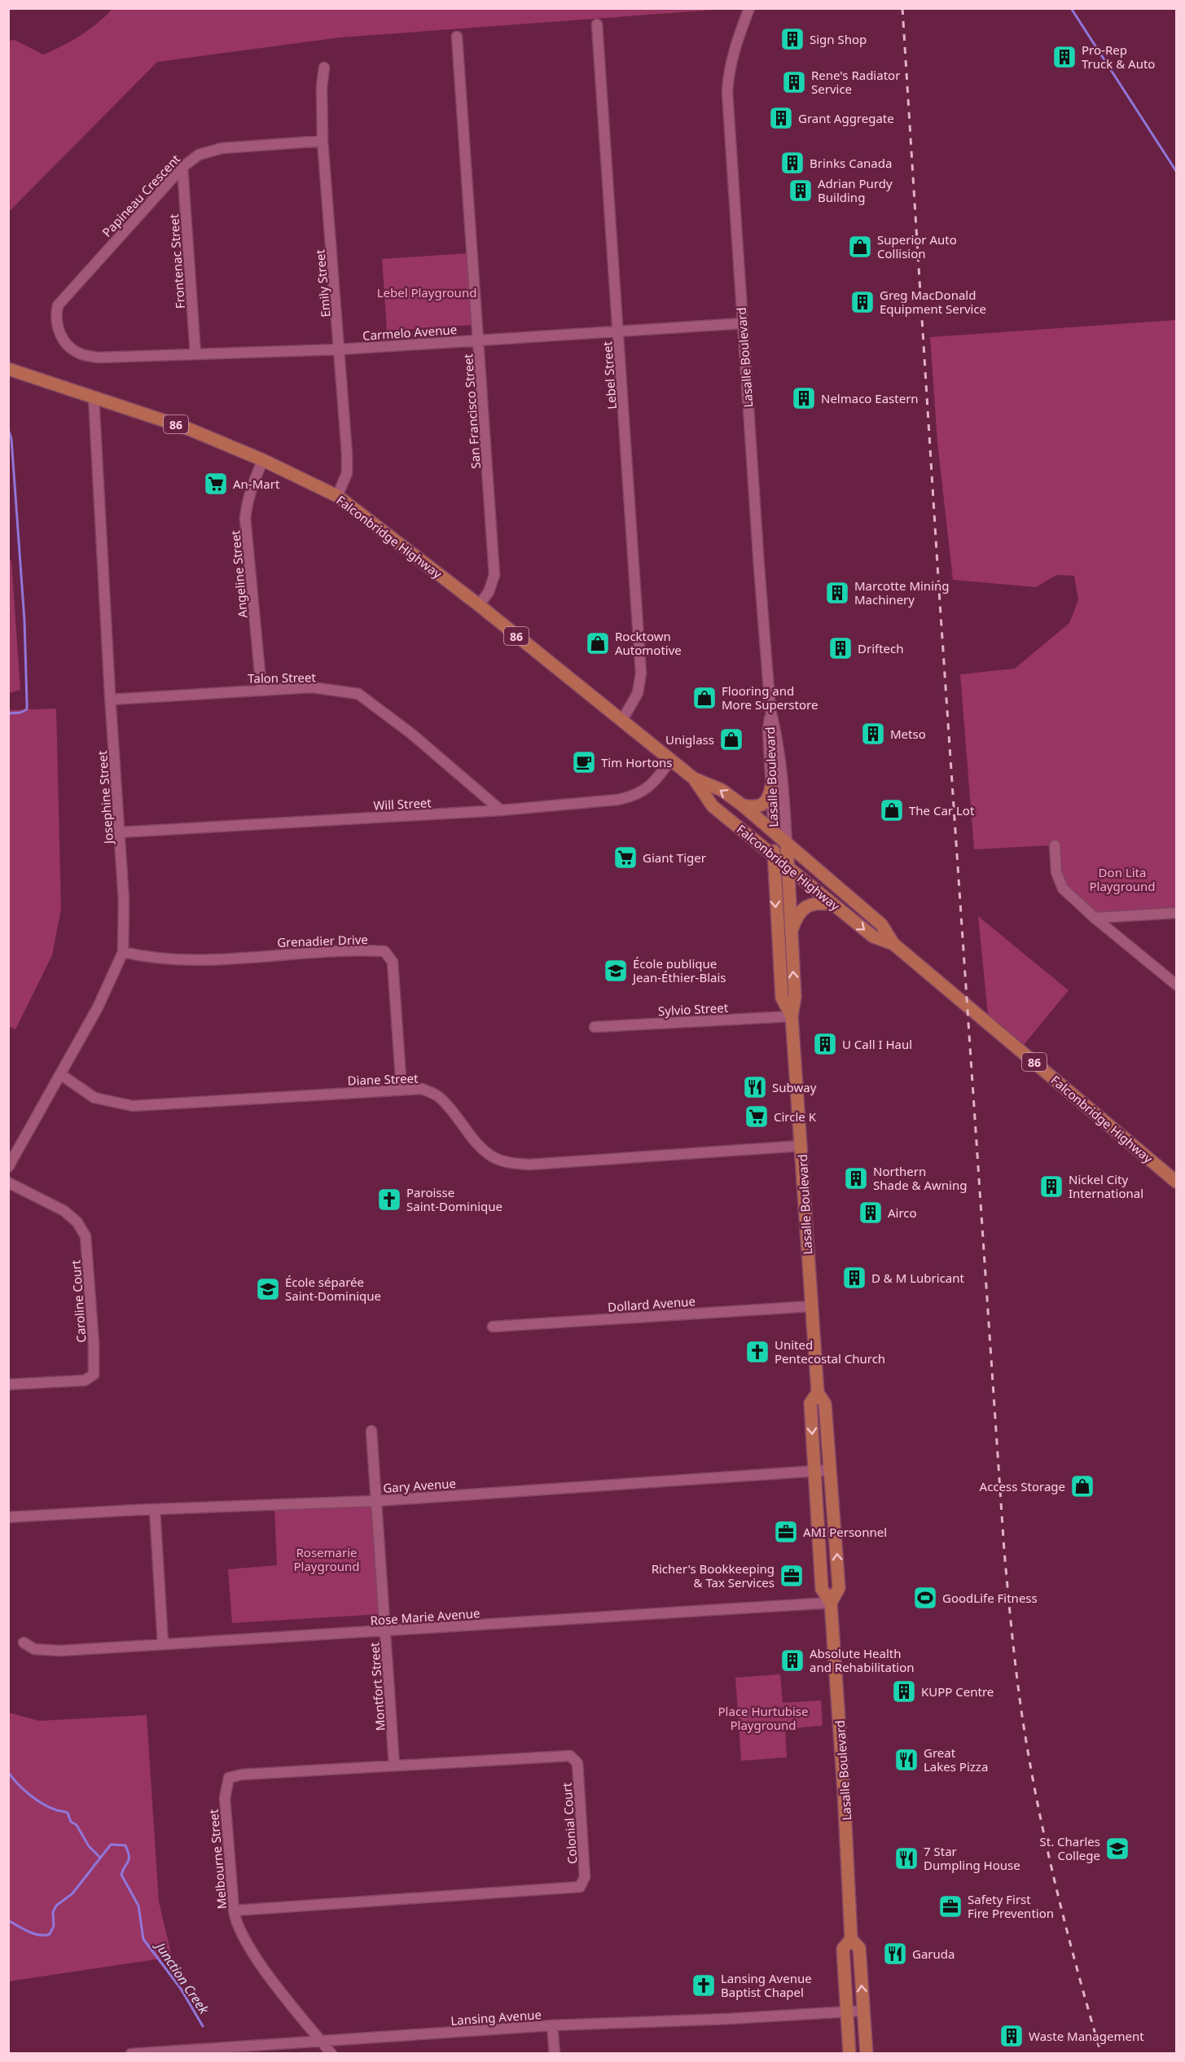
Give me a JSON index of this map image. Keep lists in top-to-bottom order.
{
  "streets": {
    "main road": ["Lasalle Boulevard", "86", "Falconbridge Highway"],
    "street": [
      "Papineau Crescent",
      "Frontenac Street",
      "Emily Street",
      "Carmelo Avenue",
      "Lebel Street",
      "San Francisco Street",
      "Angeline Street",
      "Talon Street",
      "Josephine Street",
      "Will Street",
      "Grenadier Drive",
      "Sylvio Street",
      "Diane Street",
      "Caroline Court",
      "Dollard Avenue",
      "Gary Avenue",
      "Rose Marie Avenue",
      "Montfort Street",
      "Colonial Court",
      "Melbourne Street",
      "Lansing Avenue"
    ]
  },
  "crossings": [
    ["Papineau Crescent", "Frontenac Street"],
    ["Papineau Crescent", "Emily Street"],
    ["Papineau Crescent", "Carmelo Avenue"],
    ["Frontenac Street", "Carmelo Avenue"],
    ["Emily Street", "Carmelo Avenue"],
    ["Emily Street", "Falconbridge Highway"],
    ["Carmelo Avenue", "Lasalle Boulevard"],
    ["Carmelo Avenue", "Lebel Street"],
    ["Carmelo Avenue", "San Francisco Street"],
    ["Lasalle Boulevard", "Falconbridge Highway"],
    ["Lasalle Boulevard", "Sylvio Street"],
    ["Lasalle Boulevard", "Diane Street"],
    ["Lasalle Boulevard", "Dollard Avenue"],
    ["Lasalle Boulevard", "Gary Avenue"],
    ["Lasalle Boulevard", "Rose Marie Avenue"],
    ["Lasalle Boulevard", "Lansing Avenue"],
    ["Lebel Street", "Falconbridge Highway"],
    ["San Francisco Street", "Falconbridge Highway"],
    ["Falconbridge Highway", "Angeline Street"],
    ["Falconbridge Highway", "Josephine Street"],
    ["Falconbridge Highway", "Will Street"],
    ["Angeline Street", "Talon Street"],
    ["Talon Street", "Josephine Street"],
    ["Talon Street", "Will Street"],
    ["Josephine Street", "Will Street"],
    ["Josephine Street", "Grenadier Drive"],
    ["Josephine Street", "Diane Street"],
    ["Grenadier Drive", "Diane Street"],
    ["Gary Avenue", "Montfort Street"],
    ["Rose Marie Avenue", "Montfort Street"],
    ["Montfort Street", "Colonial Court"],
    ["Colonial Court", "Melbourne Street"],
    ["Melbourne Street", "Lansing Avenue"]
  ],
  "water": ["Junction Creek"],
  "parks": [
    "Lebel Playground",
    "Don Lita Playground",
    "Rosemarie Playground",
    "Place Hurtubise Playground"
  ],
  "places": {
    "building": [
      "Sign Shop",
      "Pro-Rep Truck & Auto",
      "Rene's Radiator Service",
      "Grant Aggregate",
      "Brinks Canada",
      "Adrian Purdy Building",
      "Greg MacDonald Equipment Service",
      "Nelmaco Eastern",
      "Marcotte Mining Machinery",
      "Driftech",
      "Metso",
      "U Call I Haul",
      "Northern Shade & Awning",
      "Nickel City International",
      "Airco",
      "D & M Lubricant",
      "Absolute Health and Rehabilitation",
      "KUPP Centre",
      "Waste Management"
    ],
    "shop": [
      "Superior Auto Collision",
      "Rocktown Automotive",
      "Flooring and More Superstore",
      "Uniglass",
      "The Car Lot",
      "Access Storage"
    ],
    "supermarket": ["An-Mart", "Giant Tiger", "Circle K"],
    "cafe": ["Tim Hortons"],
    "school or university": ["École publique Jean-Éthier-Blais", "École séparée Saint-Dominique", "St. Charles College"],
    "restaurant": [
      "Subway",
      "Great Lakes Pizza",
      "7 Star Dumpling House",
      "Garuda"
    ],
    "church": ["Paroisse Saint-Dominique", "United Pentecostal Church", "Lansing Avenue Baptist Chapel"],
    "office": ["AMI Personnel", "Richer's Bookkeeping & Tax Services", "Safety First Fire Prevention"],
    "sports": ["GoodLife Fitness"]
  }
}
